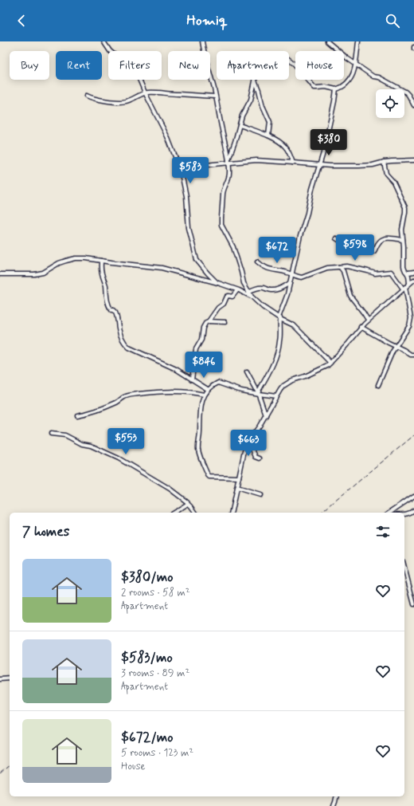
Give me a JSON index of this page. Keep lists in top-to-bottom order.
{
  "page": {
    "header": "Homiq",
    "chip": [
      "Buy",
      "Rent",
      "Filters",
      "New",
      "Apartment",
      "House"
    ],
    "price": [
      "$380",
      "$583",
      "$598",
      "$672",
      "$846",
      "$553",
      "$663"
    ],
    "heading": "7 homes",
    "list": [
      {
        "name": "$380/mo",
        "note": "2 rooms · 58 m² · Apartment"
      },
      {
        "name": "$583/mo",
        "note": "3 rooms · 89 m² · Apartment"
      },
      {
        "name": "$672/mo",
        "note": "5 rooms · 123 m² · House"
      }
    ]
  }
}
